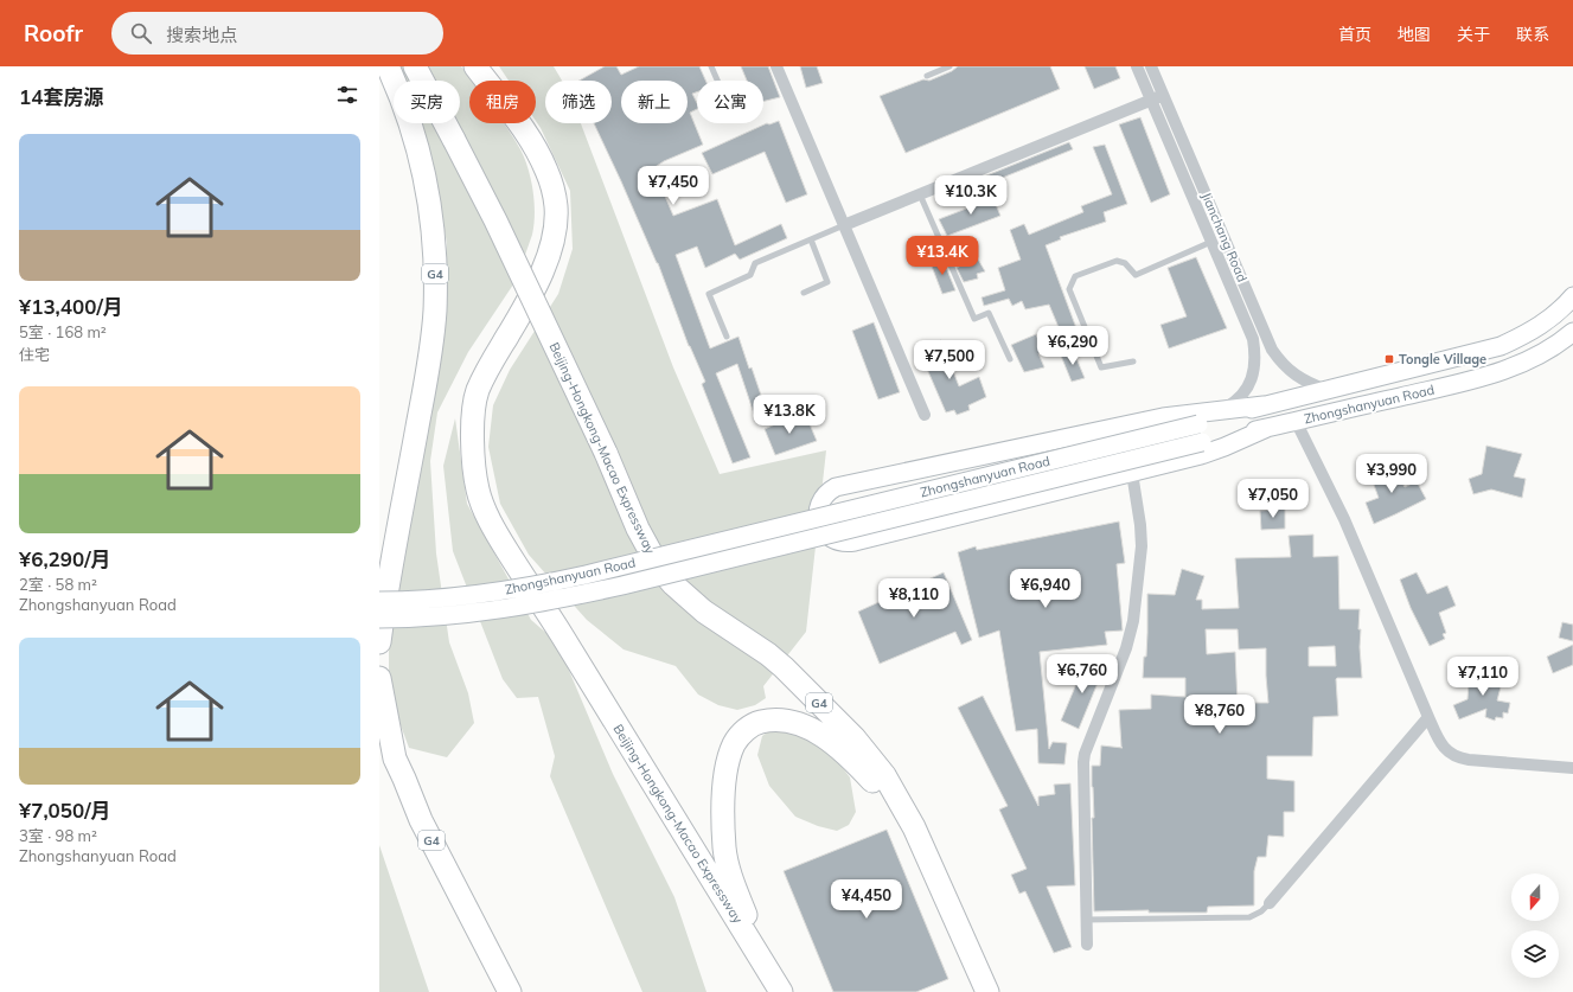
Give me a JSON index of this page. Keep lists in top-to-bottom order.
{
  "streets": {
    "highway": ["G4", "Beijing-Hongkong-Macao Expressway"],
    "main road": ["Zhongshanyuan Road"],
    "street": ["Jianchang Road"]
  },
  "crossings": [
    ["Jianchang Road", "Zhongshanyuan Road"]
  ],
  "places": {
    "transit": ["Tongle Village"]
  },
  "north": "bottom",
  "page": {
    "header": "Roofr",
    "search": "搜索地点",
    "nav": [
      "首页",
      "地图",
      "关于",
      "联系"
    ],
    "heading": "14套房源",
    "chip": [
      "买房",
      "租房",
      "筛选",
      "新上",
      "公寓"
    ],
    "list": [
      {
        "name": "¥13,400/月",
        "note": "5室 · 168 m² · 住宅"
      },
      {
        "name": "¥6,290/月",
        "note": "2室 · 58 m² · Zhongshanyuan Road"
      },
      {
        "name": "¥7,050/月",
        "note": "3室 · 98 m² · Zhongshanyuan Road"
      }
    ],
    "price": [
      "¥7,450",
      "¥10.3K",
      "¥13.4K",
      "¥6,290",
      "¥7,500",
      "¥13.8K",
      "¥3,990",
      "¥7,050",
      "¥6,940",
      "¥8,110",
      "¥6,760",
      "¥7,110",
      "¥8,760",
      "¥4,450"
    ]
  }
}
